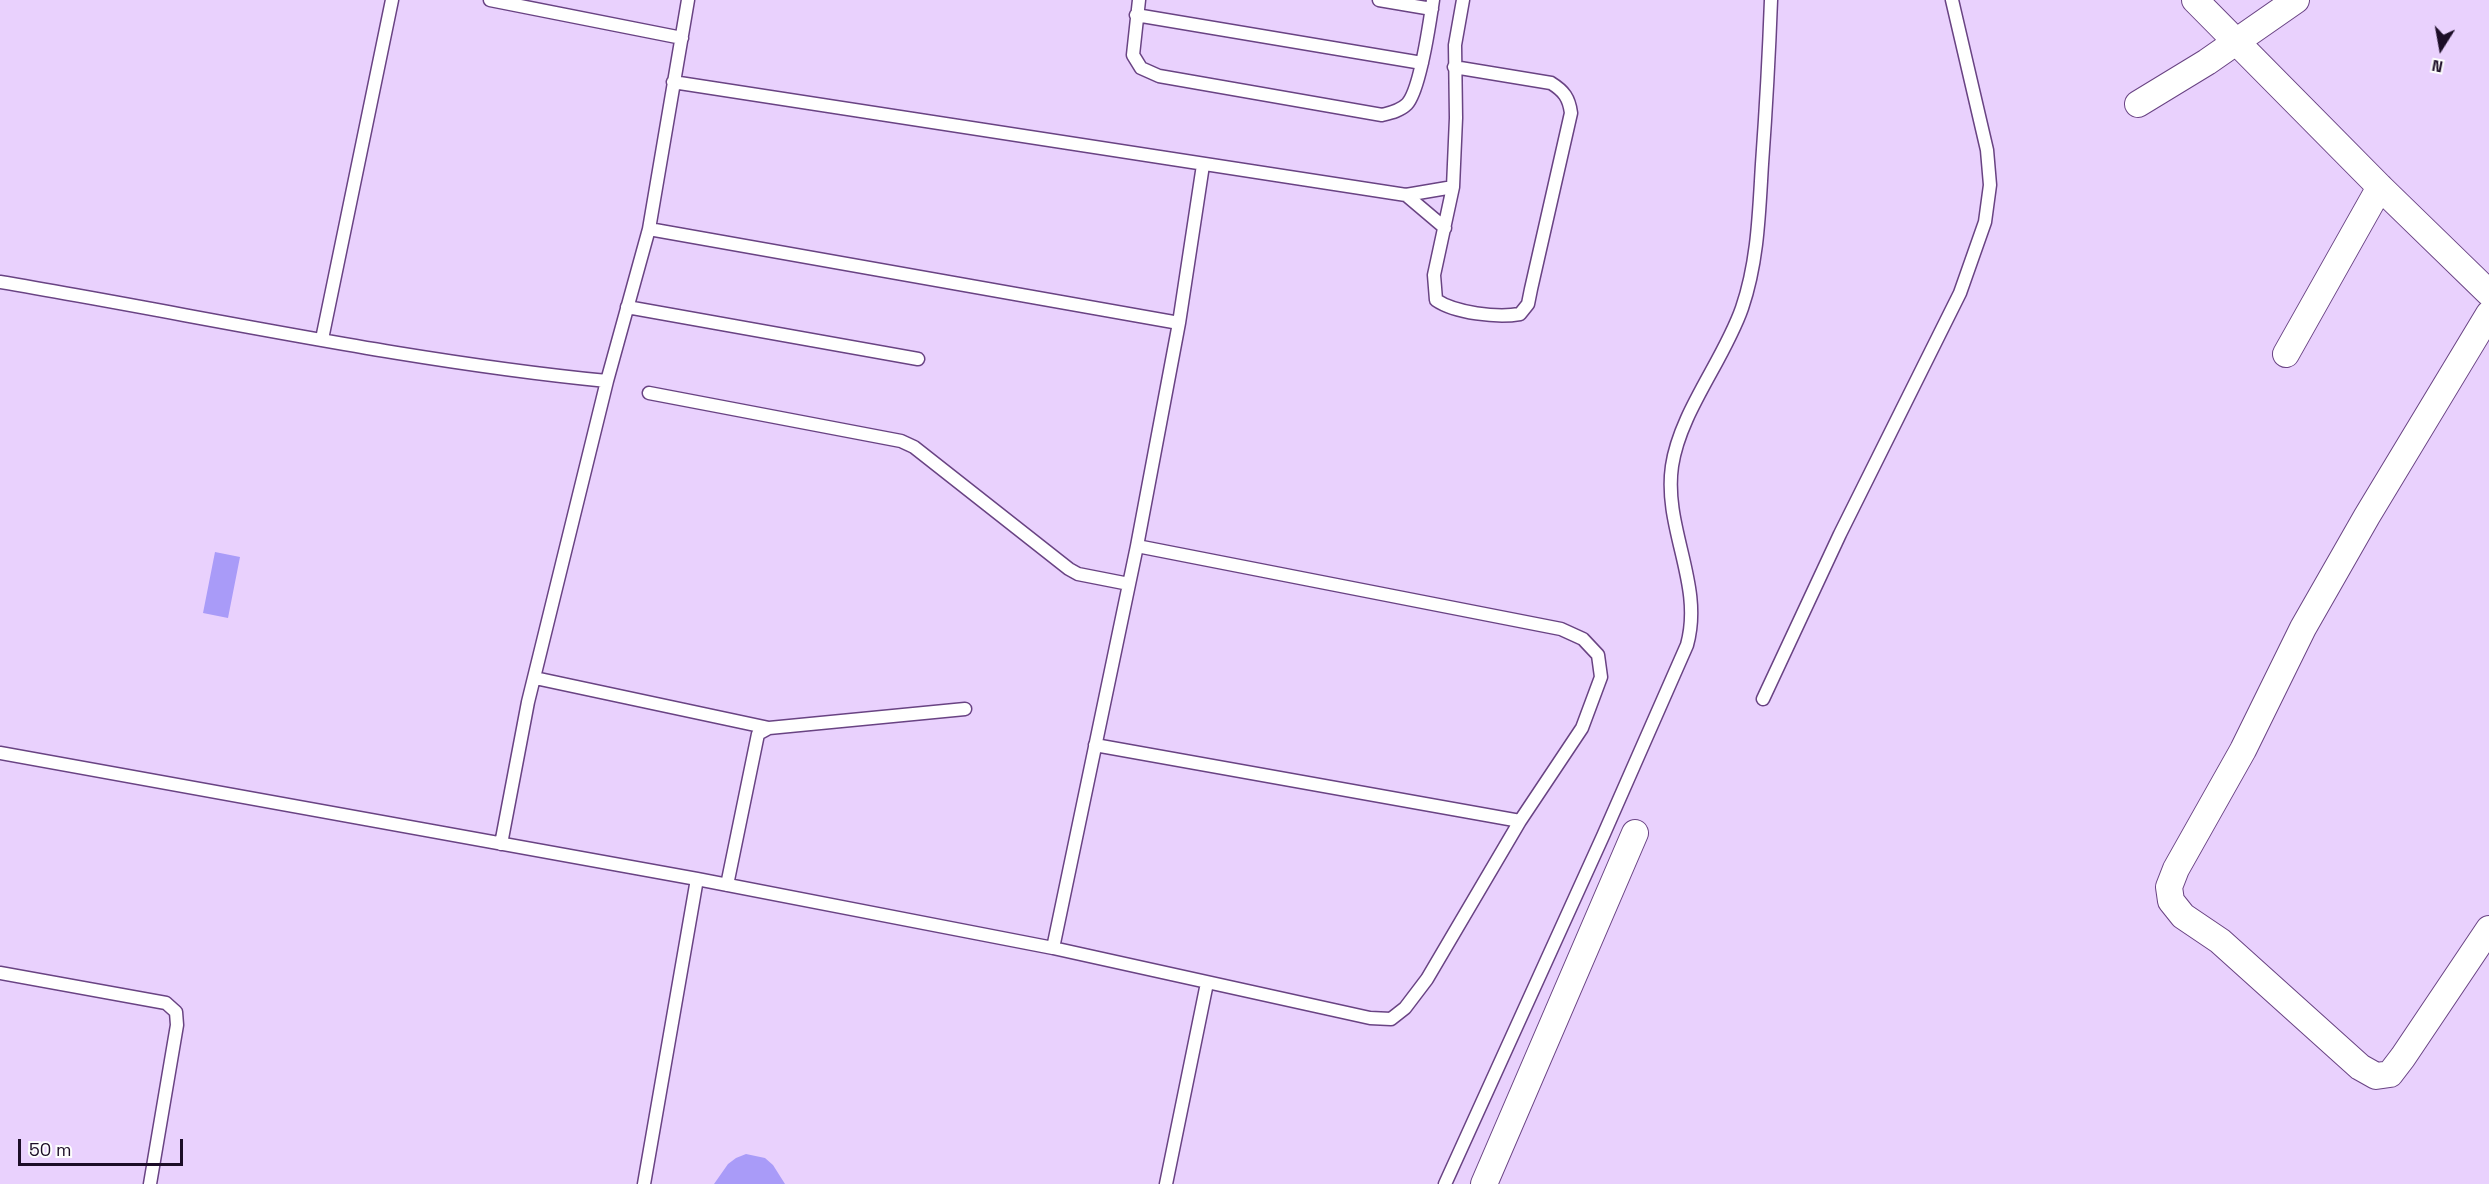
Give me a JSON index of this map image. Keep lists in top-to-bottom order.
{
  "scale_bar": "50 m",
  "north": "bottom"
}
